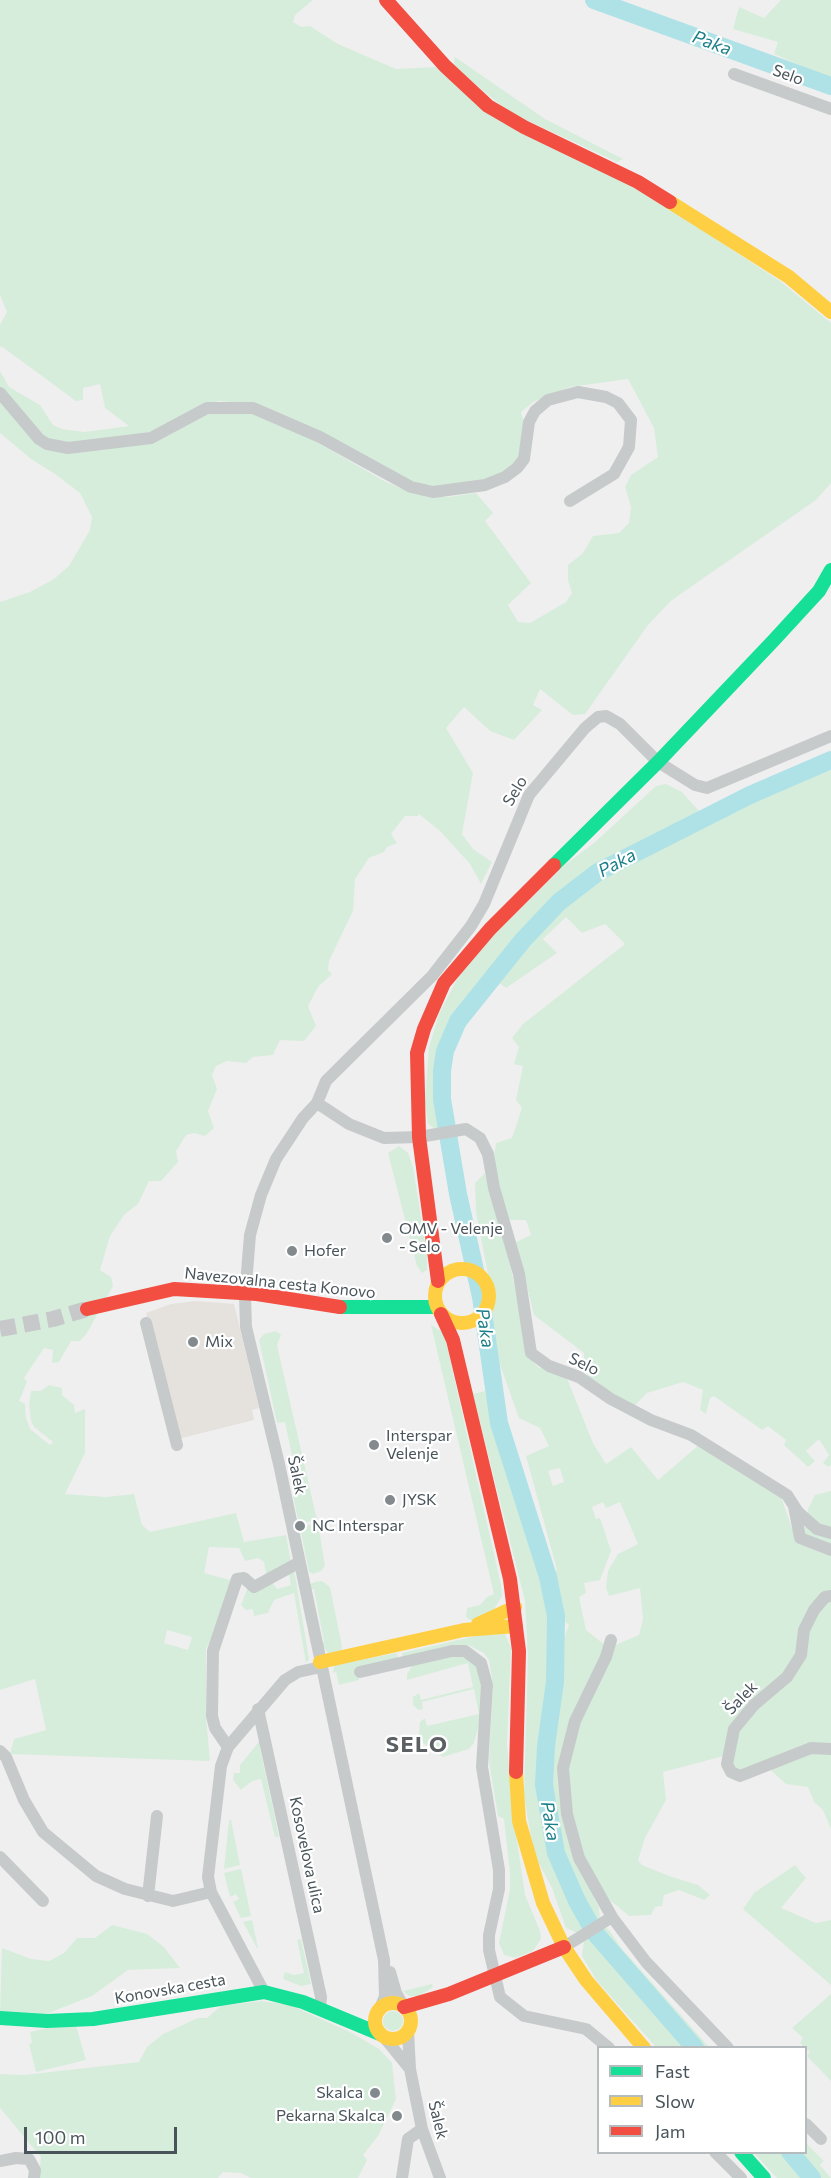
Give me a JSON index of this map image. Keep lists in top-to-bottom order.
{
  "streets": {
    "main road": ["Navezovalna cesta Konovo", "Konovska cesta"],
    "street": ["Selo", "Šalek", "Kosovelova ulica"]
  },
  "crossings": [
    ["Selo", "Šalek"],
    ["Šalek", "Konovska cesta"],
    ["Kosovelova ulica", "Konovska cesta"]
  ],
  "districts": ["SELO"],
  "water": ["Paka"],
  "places": [
    "OMV - Velenje - Selo",
    "Hofer",
    "Mix",
    "Interspar Velenje",
    "JYSK",
    "NC Interspar",
    "Skalca",
    "Pekarna Skalca"
  ],
  "legend": ["Fast", "Slow", "Jam"],
  "scale_bar": "100 m"
}
